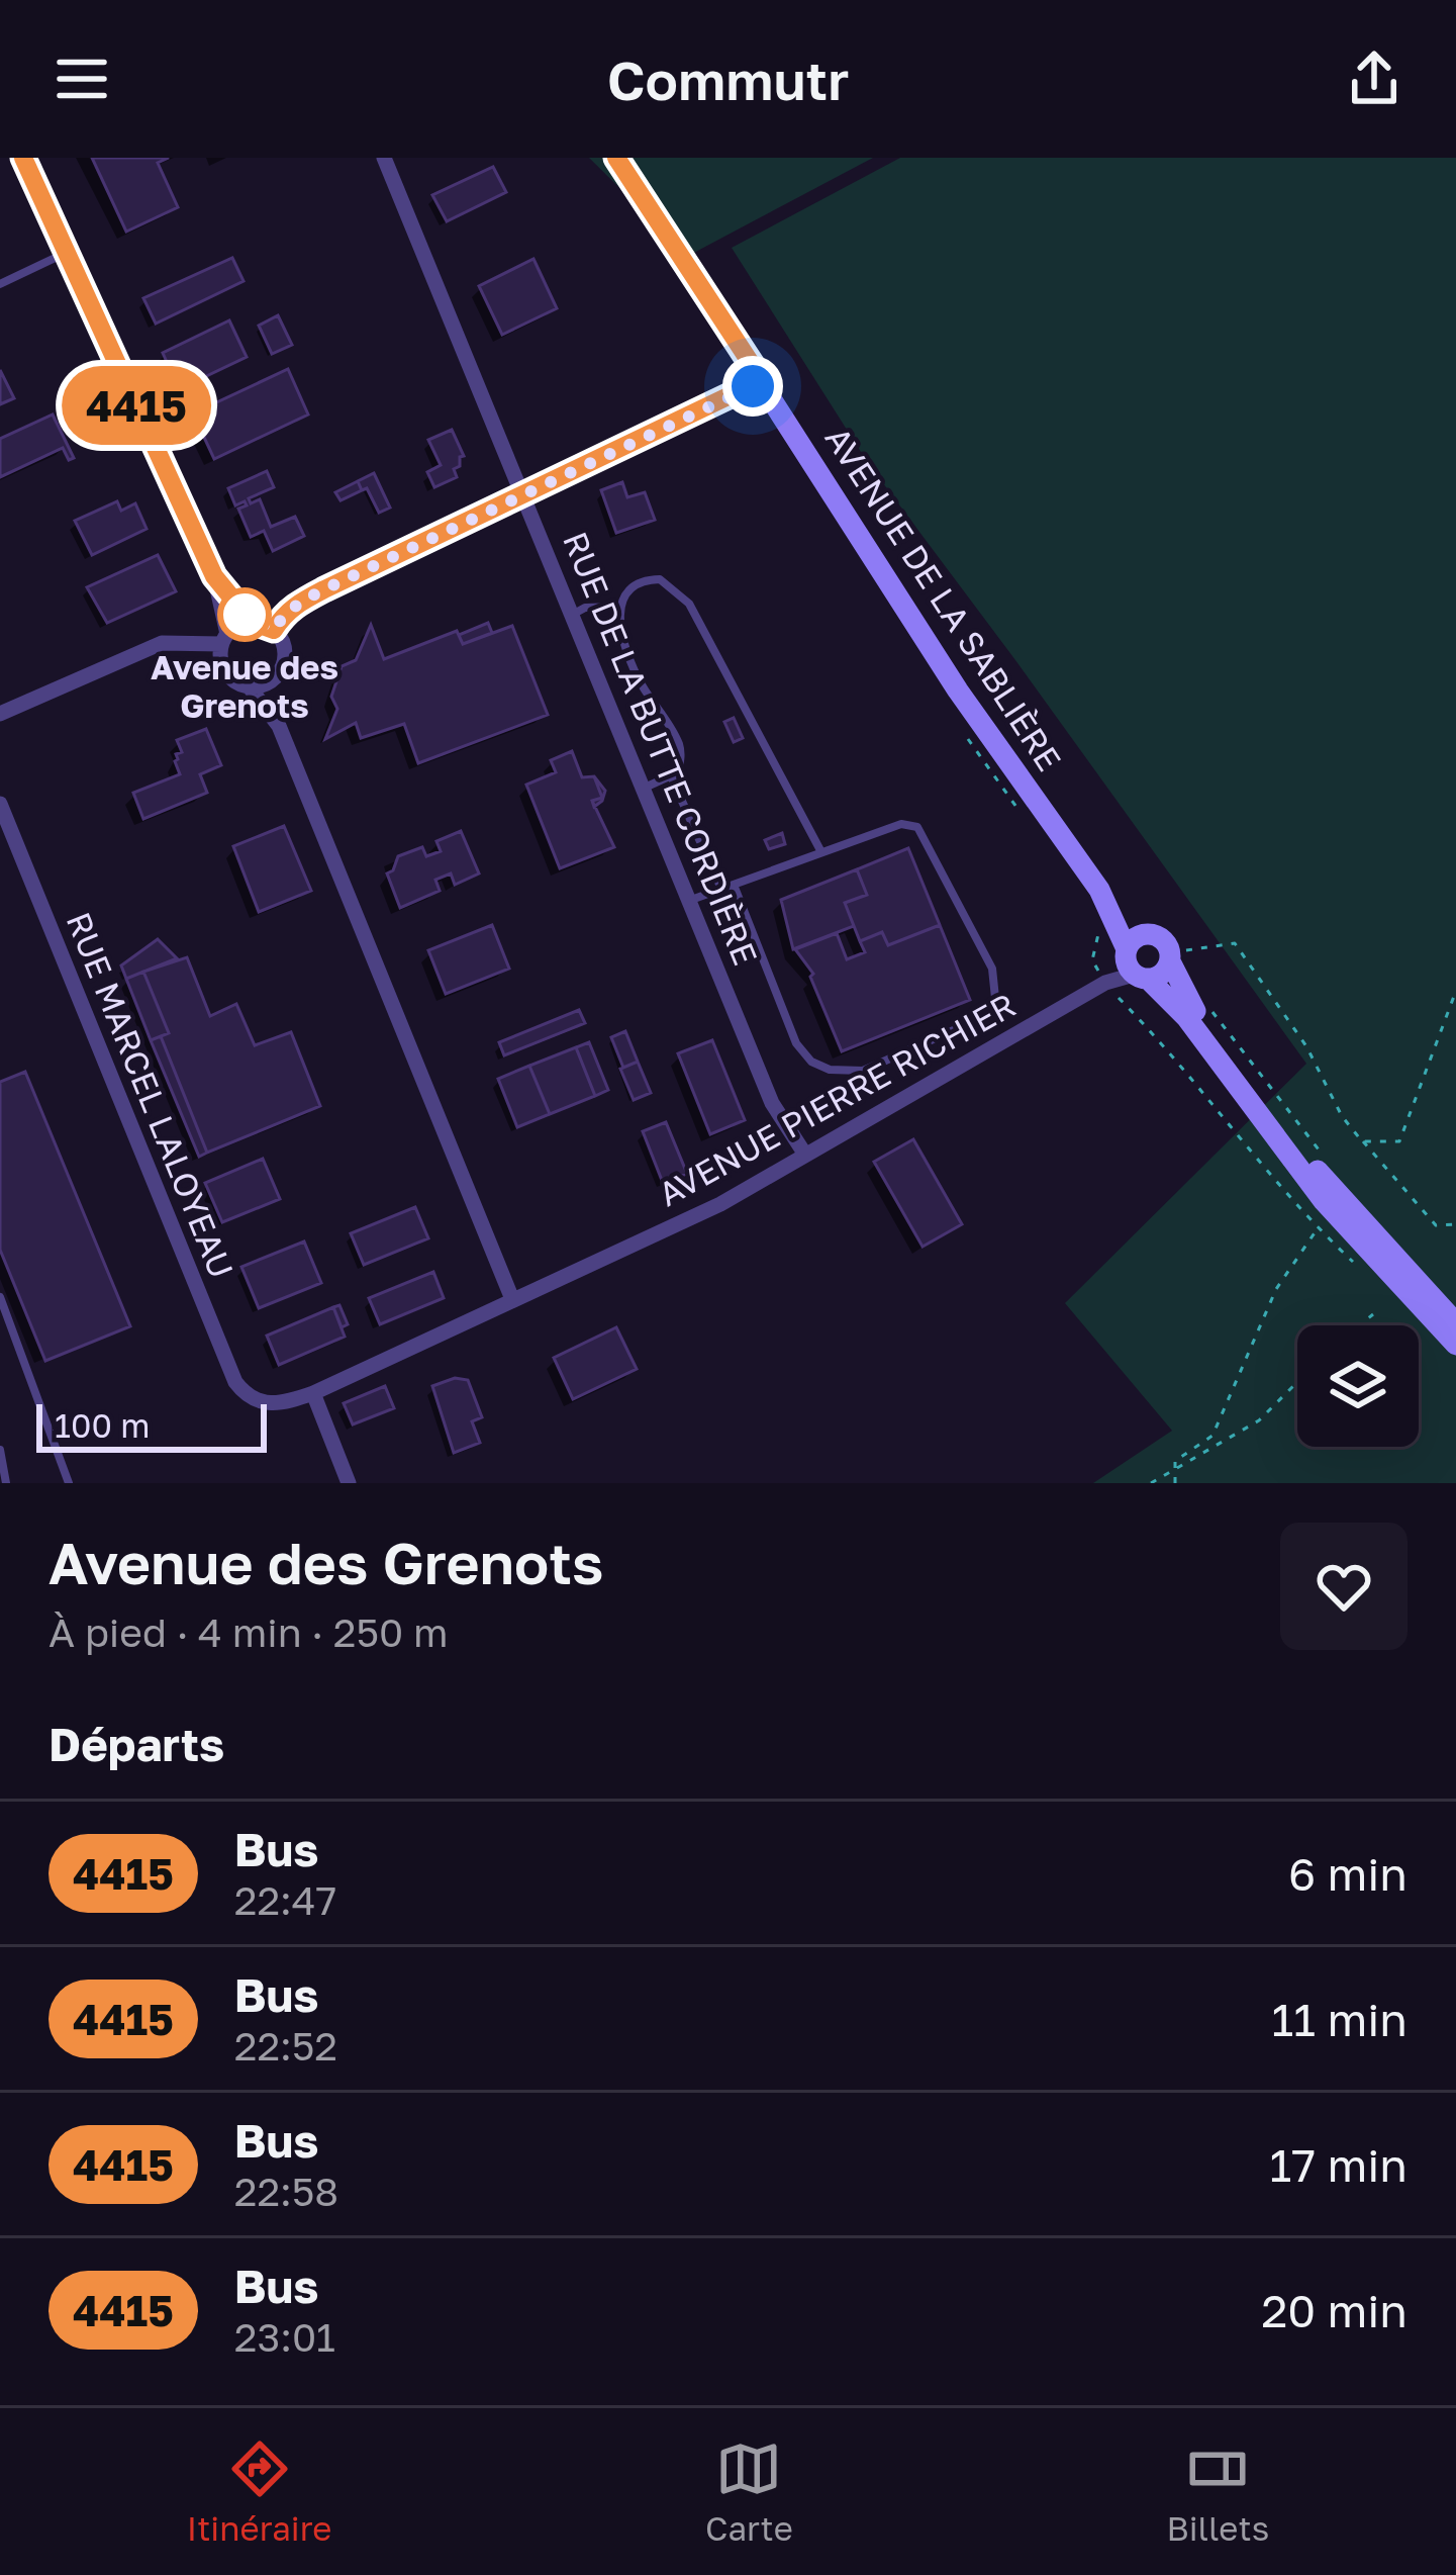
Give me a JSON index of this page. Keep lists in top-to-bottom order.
{
  "streets": {
    "main road": ["AVENUE DE LA SABLIÈRE"],
    "street": ["RUE DE LA BUTTE CORDIÈRE", "RUE MARCEL LALOYEAU", "AVENUE PIERRE RICHIER"]
  },
  "crossings": [
    ["AVENUE DE LA SABLIÈRE", "AVENUE PIERRE RICHIER"],
    ["RUE DE LA BUTTE CORDIÈRE", "AVENUE PIERRE RICHIER"],
    ["RUE MARCEL LALOYEAU", "AVENUE PIERRE RICHIER"]
  ],
  "places": ["Avenue des Grenots"],
  "lines": ["bus line 4415"],
  "scale_bar": "100 m",
  "page": {
    "header": "Commutr",
    "on_map": "4415",
    "scale": "100 m",
    "heading": [
      ["Avenue des Grenots", "À pied · 4 min · 250 m"],
      "Départs"
    ],
    "list": [
      {
        "mark": "4415",
        "name": "Bus",
        "note": "22:47",
        "value": "6 min"
      },
      {
        "mark": "4415",
        "name": "Bus",
        "note": "22:52",
        "value": "11 min"
      },
      {
        "mark": "4415",
        "name": "Bus",
        "note": "22:58",
        "value": "17 min"
      },
      {
        "mark": "4415",
        "name": "Bus",
        "note": "23:01",
        "value": "20 min"
      }
    ],
    "tabs": ["Itinéraire", "Carte", "Billets"]
  }
}
